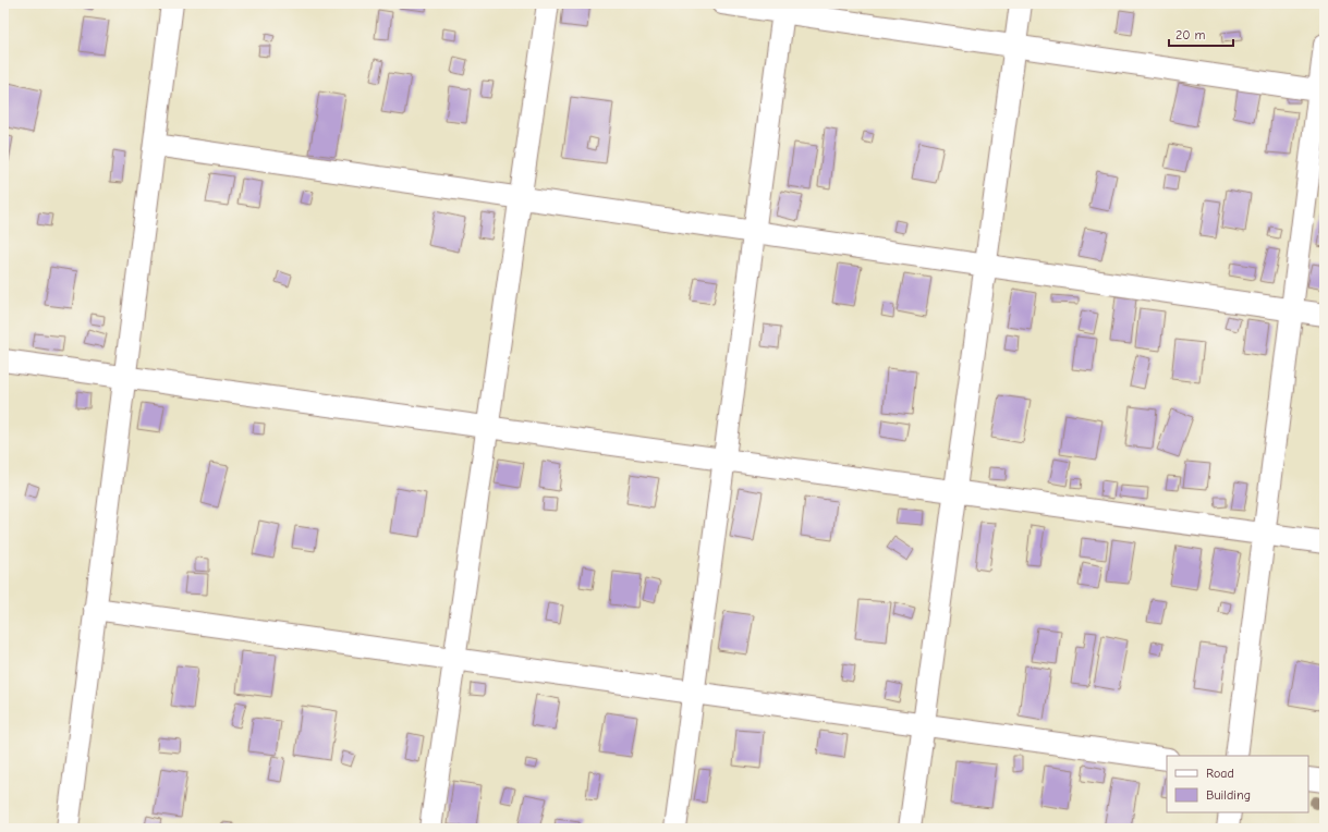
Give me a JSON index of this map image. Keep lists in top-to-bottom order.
{
  "legend": ["Road", "Building"],
  "scale_bar": "20 m"
}
